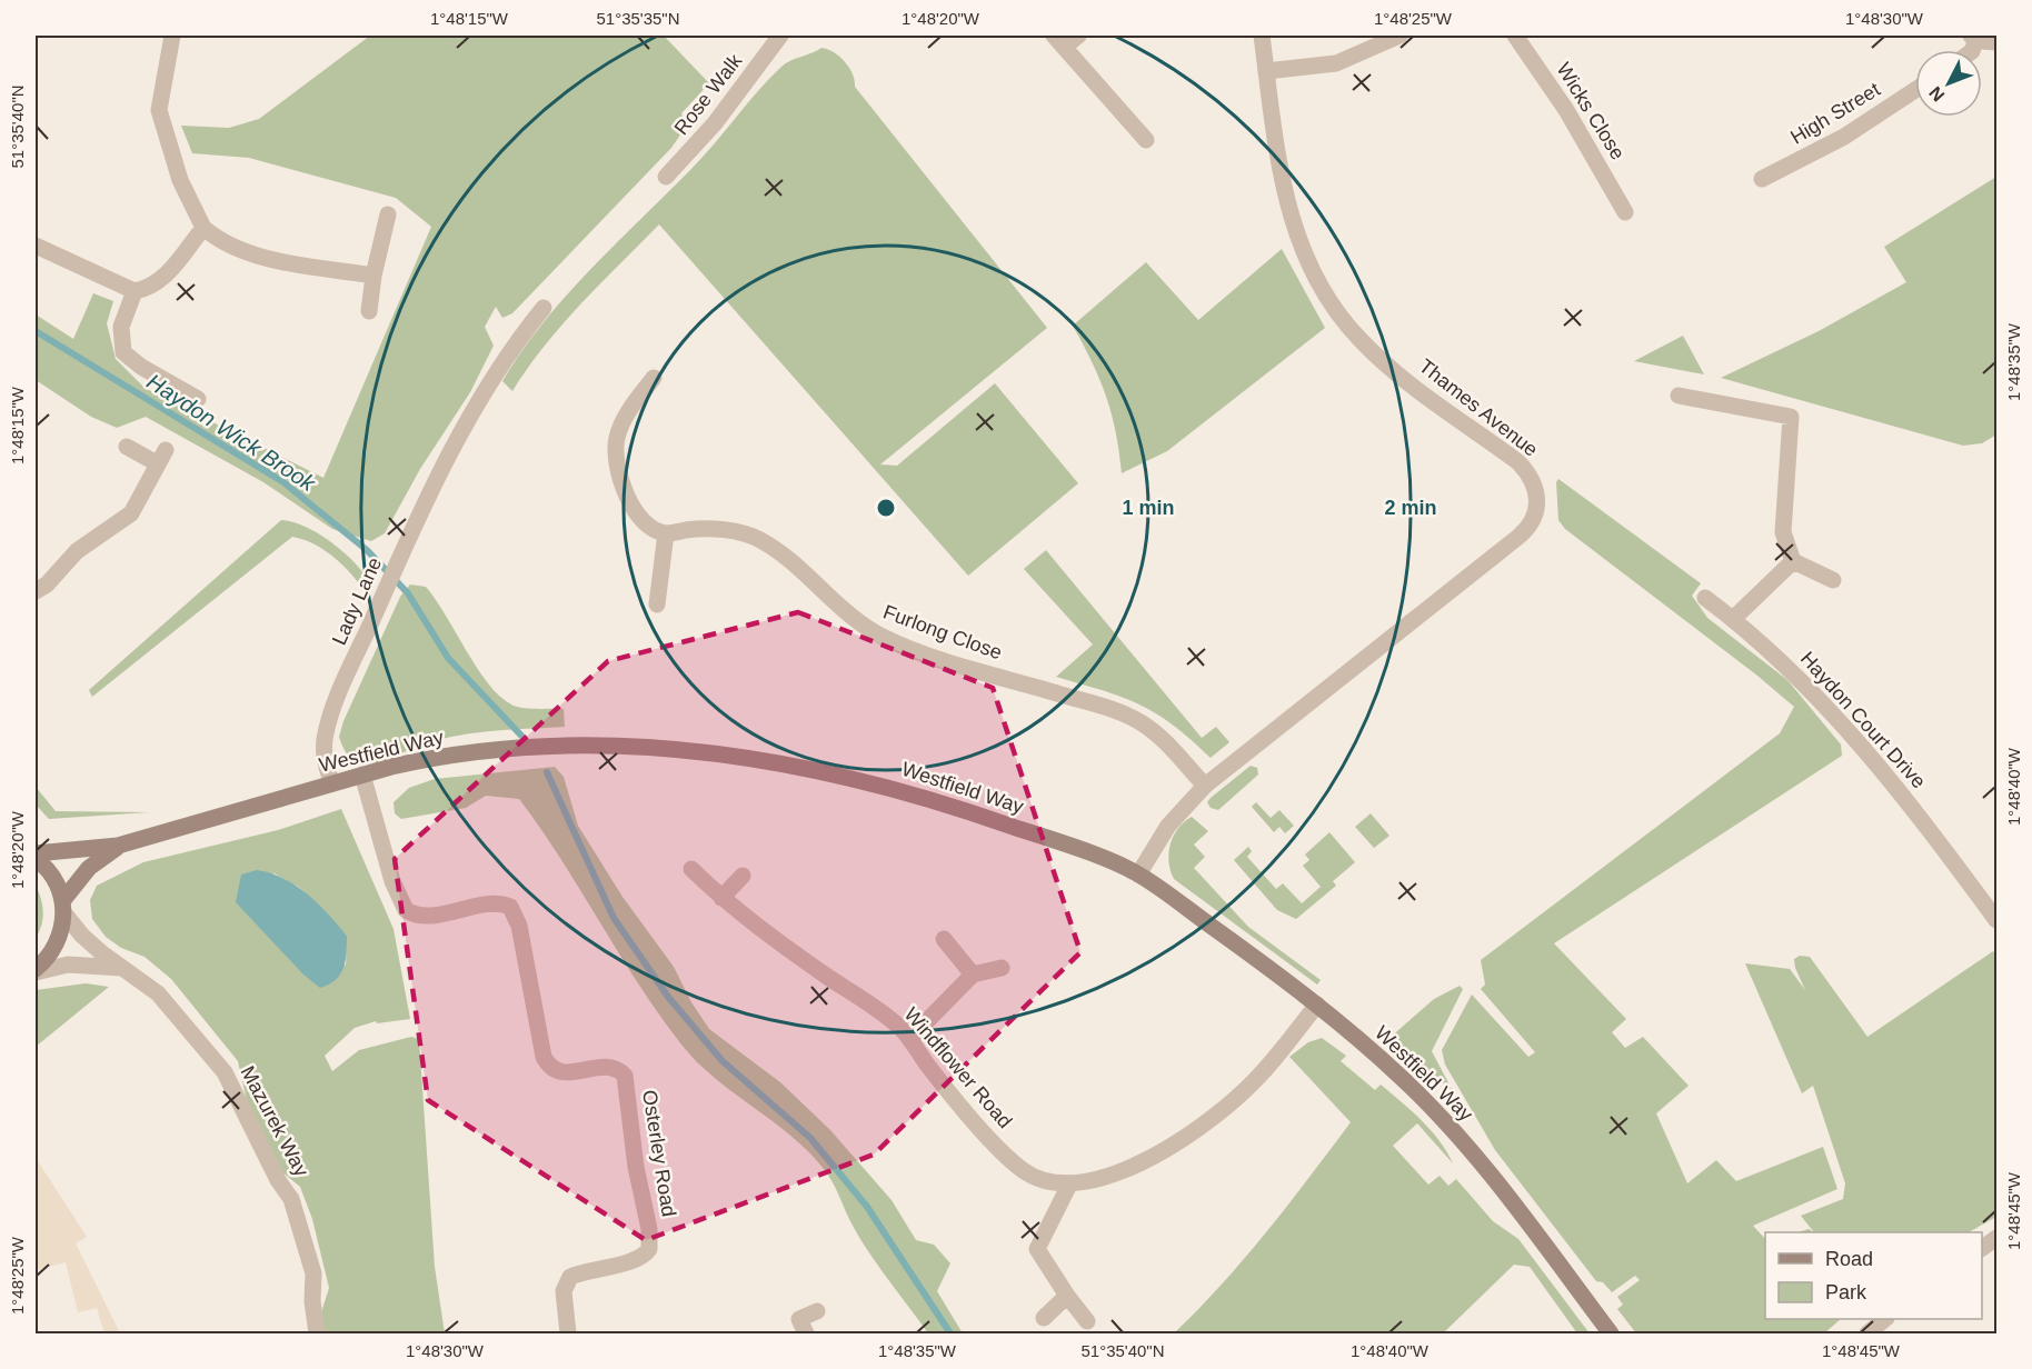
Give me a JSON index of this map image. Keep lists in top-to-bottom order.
{
  "streets": {
    "main road": ["Westfield Way"],
    "street": [
      "Rose Walk",
      "Wicks Close",
      "High Street",
      "Thames Avenue",
      "Lady Lane",
      "Furlong Close",
      "Haydon Court Drive",
      "Windflower Road",
      "Mazurek Way",
      "Osterley Road"
    ]
  },
  "crossings": [
    ["Thames Avenue", "Furlong Close"],
    ["Thames Avenue", "Westfield Way"],
    ["Lady Lane", "Westfield Way"],
    ["Westfield Way", "Windflower Road"],
    ["Westfield Way", "Mazurek Way"],
    ["Westfield Way", "Osterley Road"]
  ],
  "water": ["Haydon Wick Brook"],
  "legend": ["Road", "Park"],
  "north": "bottom left",
  "coordinates": [
    "1°48'15\"W",
    "51°35'35\"N",
    "1°48'20\"W",
    "1°48'25\"W",
    "1°48'30\"W",
    "51°35'40\"N",
    "1°48'35\"W",
    "1°48'40\"W",
    "1°48'45\"W"
  ],
  "rings": ["1 min", "2 min"]
}
